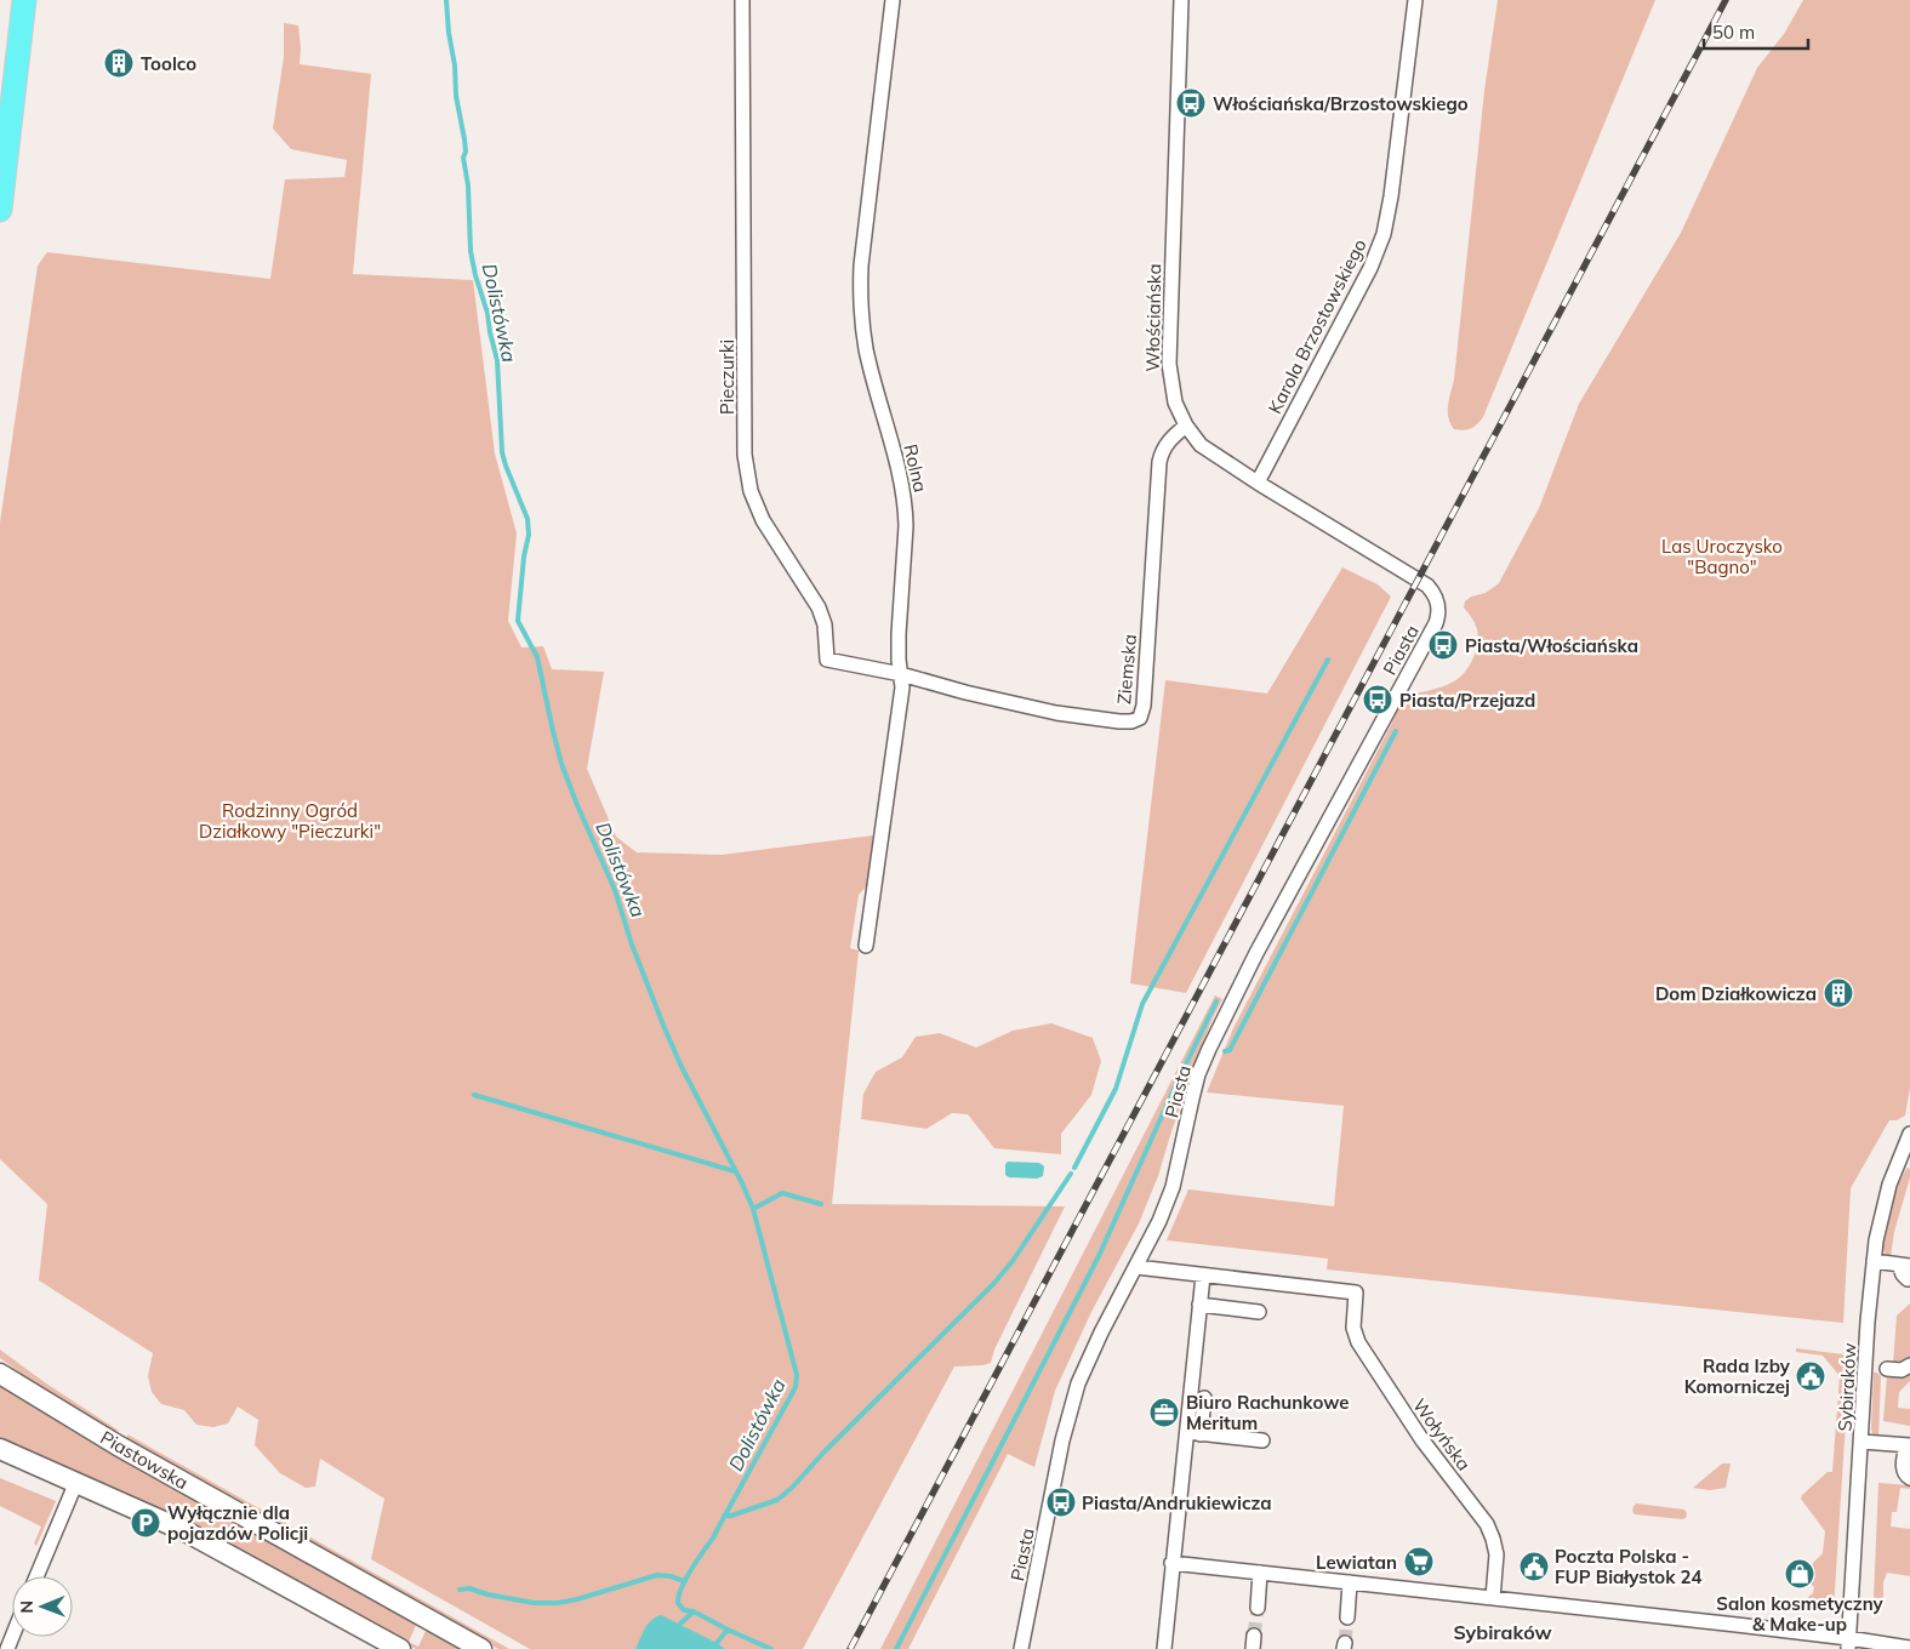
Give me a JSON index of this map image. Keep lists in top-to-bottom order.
{
  "streets": {
    "main road": ["Piastowska"],
    "street": [
      "Włościańska",
      "Karola Brzostowskiego",
      "Pieczurki",
      "Rolna",
      "Piasta",
      "Ziemska",
      "Sybiraków",
      "Wołyńska"
    ]
  },
  "crossings": [
    ["Włościańska", "Karola Brzostowskiego"],
    ["Włościańska", "Piasta"],
    ["Włościańska", "Ziemska"],
    ["Pieczurki", "Rolna"],
    ["Pieczurki", "Ziemska"],
    ["Rolna", "Ziemska"]
  ],
  "districts": ["Sybiraków"],
  "water": ["Dolistówka"],
  "parks": ["Las Uroczysko \"Bagno\"", "Rodzinny Ogród Działkowy \"Pieczurki\""],
  "places": {
    "building": ["Toolco", "Dom Działkowicza"],
    "bus stop": [
      "Włościańska/Brzostowskiego",
      "Piasta/Włościańska",
      "Piasta/Przejazd",
      "Piasta/Andrukiewicza"
    ],
    "public building": ["Rada Izby Komorniczej", "Poczta Polska - FUP Białystok 24"],
    "office": ["Biuro Rachunkowe Meritum"],
    "parking": ["Wyłącznie dla pojazdów Policji"],
    "supermarket": ["Lewiatan"],
    "shop": ["Salon kosmetyczny & Make-up"]
  },
  "scale_bar": "50 m",
  "north": "left"
}
